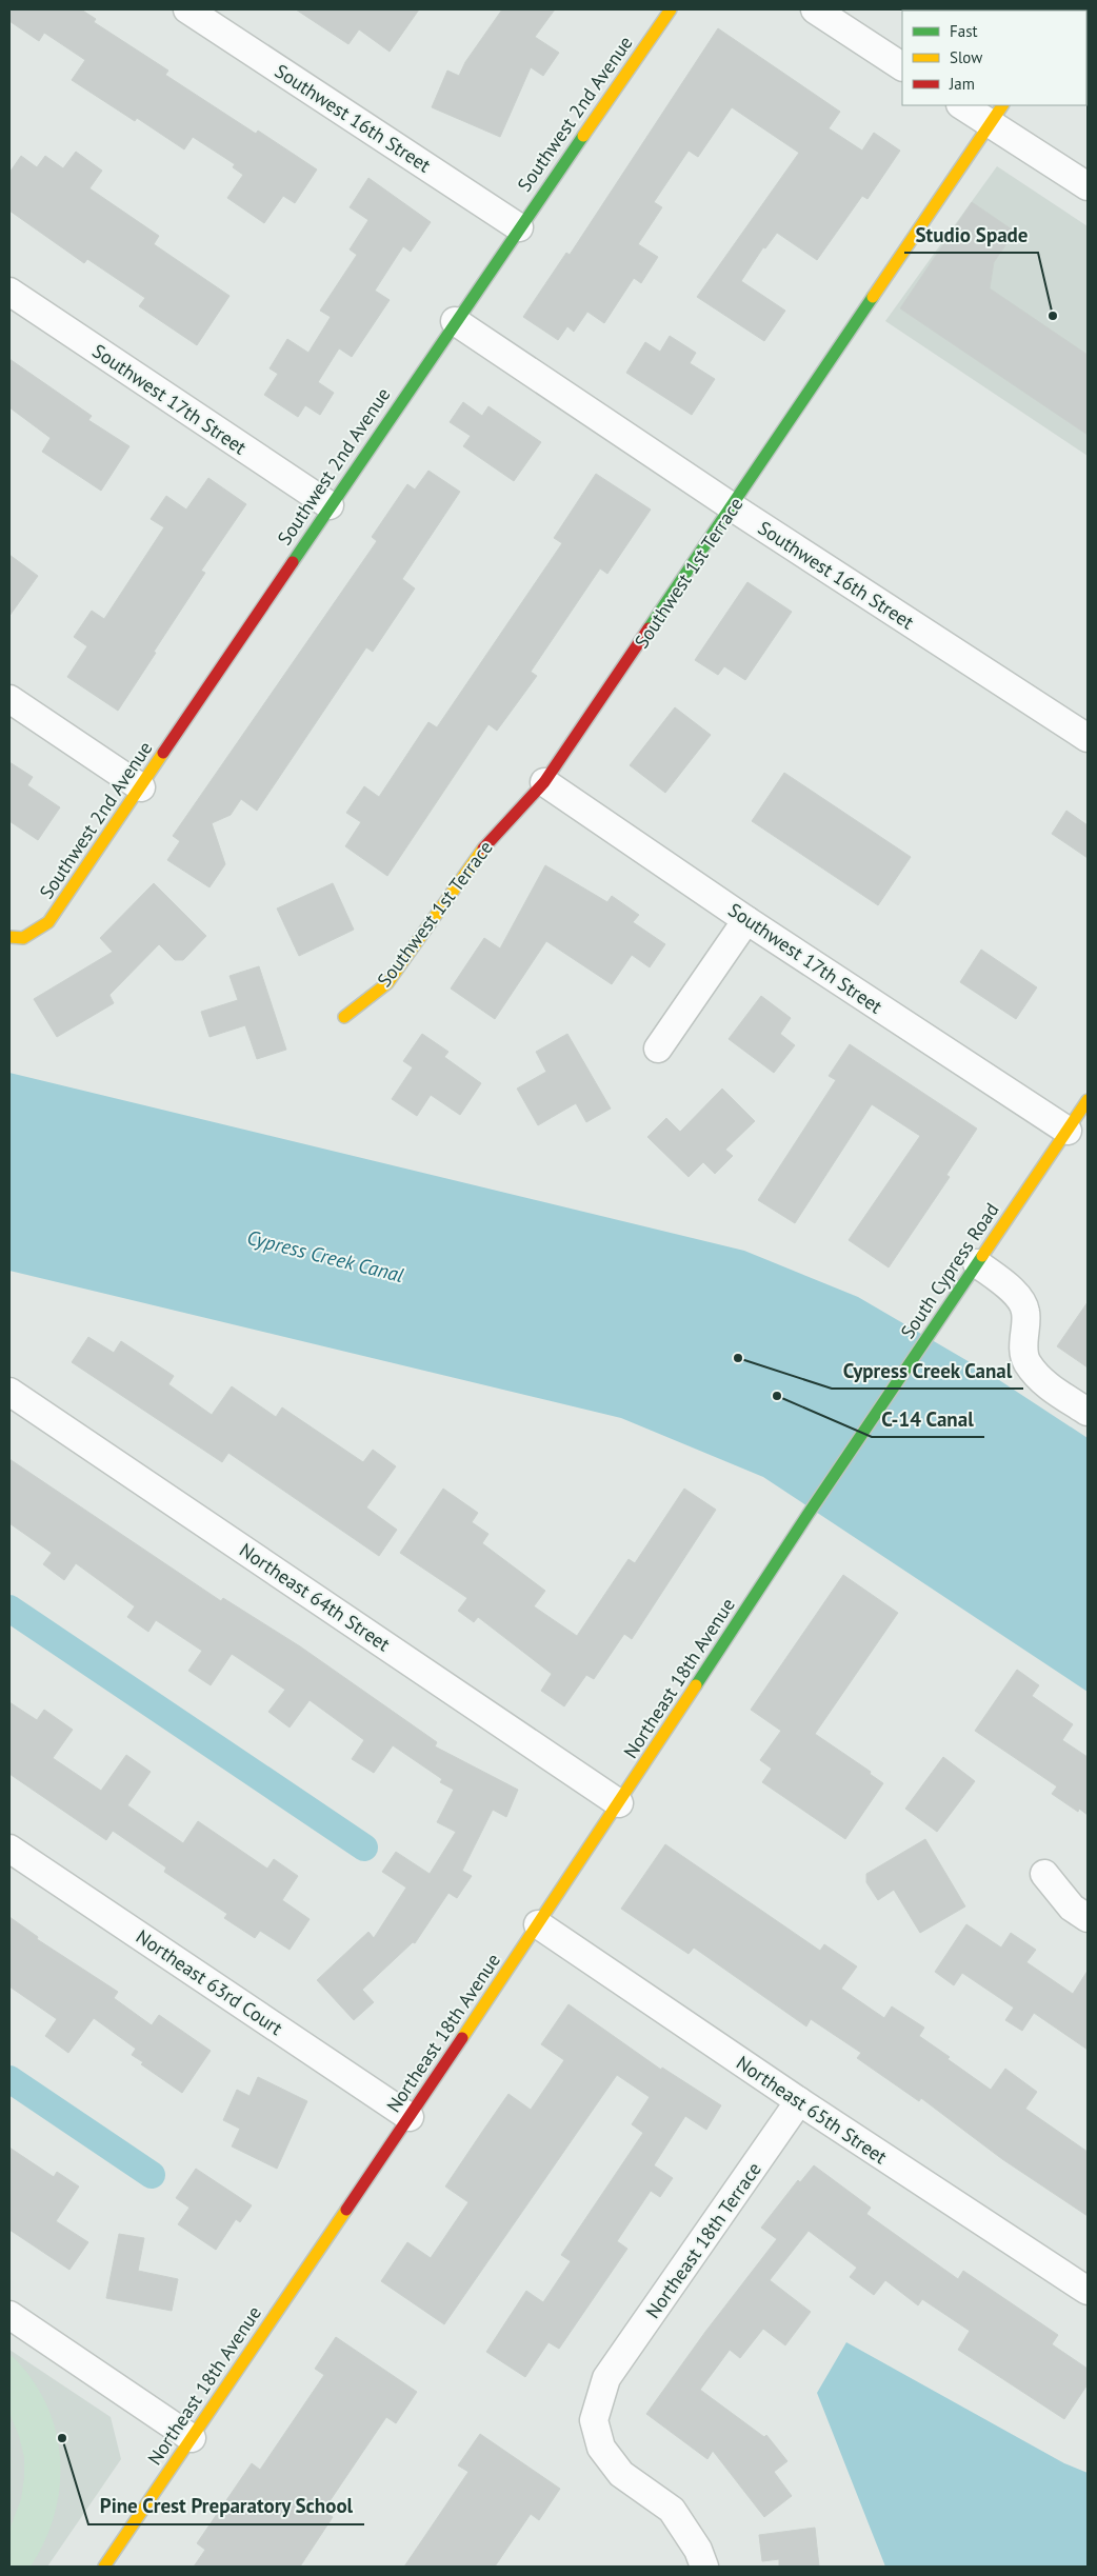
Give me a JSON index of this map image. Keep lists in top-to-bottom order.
{
  "streets": {
    "street": [
      "Southwest 2nd Avenue",
      "Southwest 16th Street",
      "Southwest 17th Street",
      "Southwest 1st Terrace",
      "South Cypress Road",
      "Northeast 64th Street",
      "Northeast 18th Avenue",
      "Northeast 63rd Court",
      "Northeast 65th Street",
      "Northeast 18th Terrace"
    ]
  },
  "crossings": [
    ["Southwest 2nd Avenue", "Southwest 16th Street"],
    ["Southwest 2nd Avenue", "Southwest 17th Street"],
    ["Southwest 16th Street", "Southwest 1st Terrace"],
    ["Southwest 17th Street", "Southwest 1st Terrace"],
    ["Southwest 17th Street", "South Cypress Road"],
    ["South Cypress Road", "Northeast 18th Avenue"],
    ["Northeast 64th Street", "Northeast 18th Avenue"],
    ["Northeast 18th Avenue", "Northeast 63rd Court"],
    ["Northeast 18th Avenue", "Northeast 65th Street"],
    ["Northeast 65th Street", "Northeast 18th Terrace"]
  ],
  "water": ["Cypress Creek Canal"],
  "places": [
    "Studio Spade",
    "Cypress Creek Canal",
    "C-14 Canal",
    "Pine Crest Preparatory School"
  ],
  "legend": ["Fast", "Slow", "Jam"]
}
